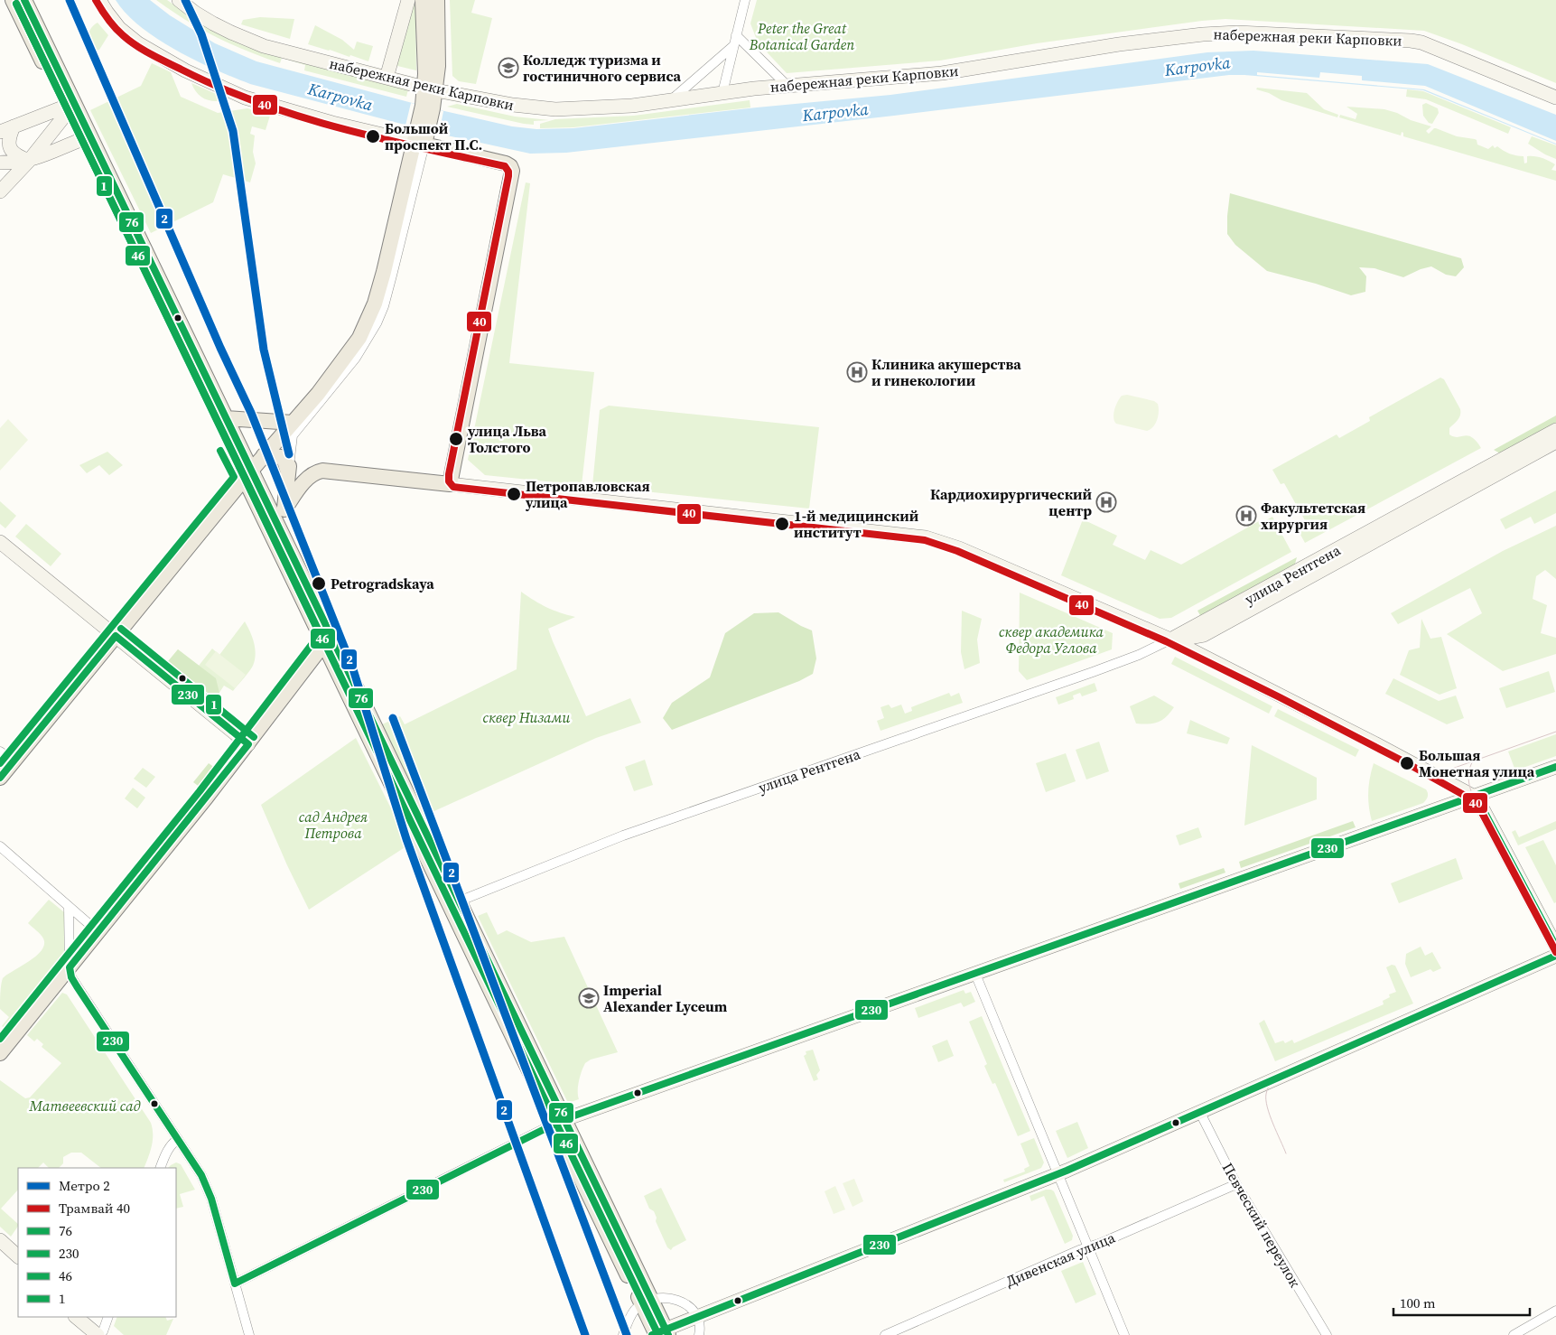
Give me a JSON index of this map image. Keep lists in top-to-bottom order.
{
  "streets": {
    "street": [
      "набережная реки Карповки",
      "улица Рентгена",
      "Певческий переулок",
      "Дивенская улица"
    ]
  },
  "crossings": [
    ["Певческий переулок", "Дивенская улица"]
  ],
  "water": ["Karpovka"],
  "parks": [
    "Peter the Great Botanical Garden",
    "сквер академика Федора Углова",
    "сквер Низами",
    "сад Андрея Петрова",
    "Матвеевский сад"
  ],
  "places": {
    "school or university": ["Колледж туризма и гостиничного сервиса", "Imperial Alexander Lyceum"],
    "other": [
      "Большой проспект П.С.",
      "улица Льва Толстого",
      "Петропавловская улица",
      "1-й медицинский институт",
      "Petrogradskaya",
      "Большая Монетная улица"
    ],
    "hospital": ["Клиника акушерства и гинекологии", "Кардиохирургический центр", "Факультетская хирургия"]
  },
  "lines": [
    "metro line 2",
    "tram line 40",
    "transit line 76",
    "transit line 46",
    "transit line 1",
    "transit line 230"
  ],
  "legend": [
    "Метро 2",
    "Трамвай 40",
    "76",
    "230",
    "46",
    "1"
  ],
  "scale_bar": "100 m"
}
